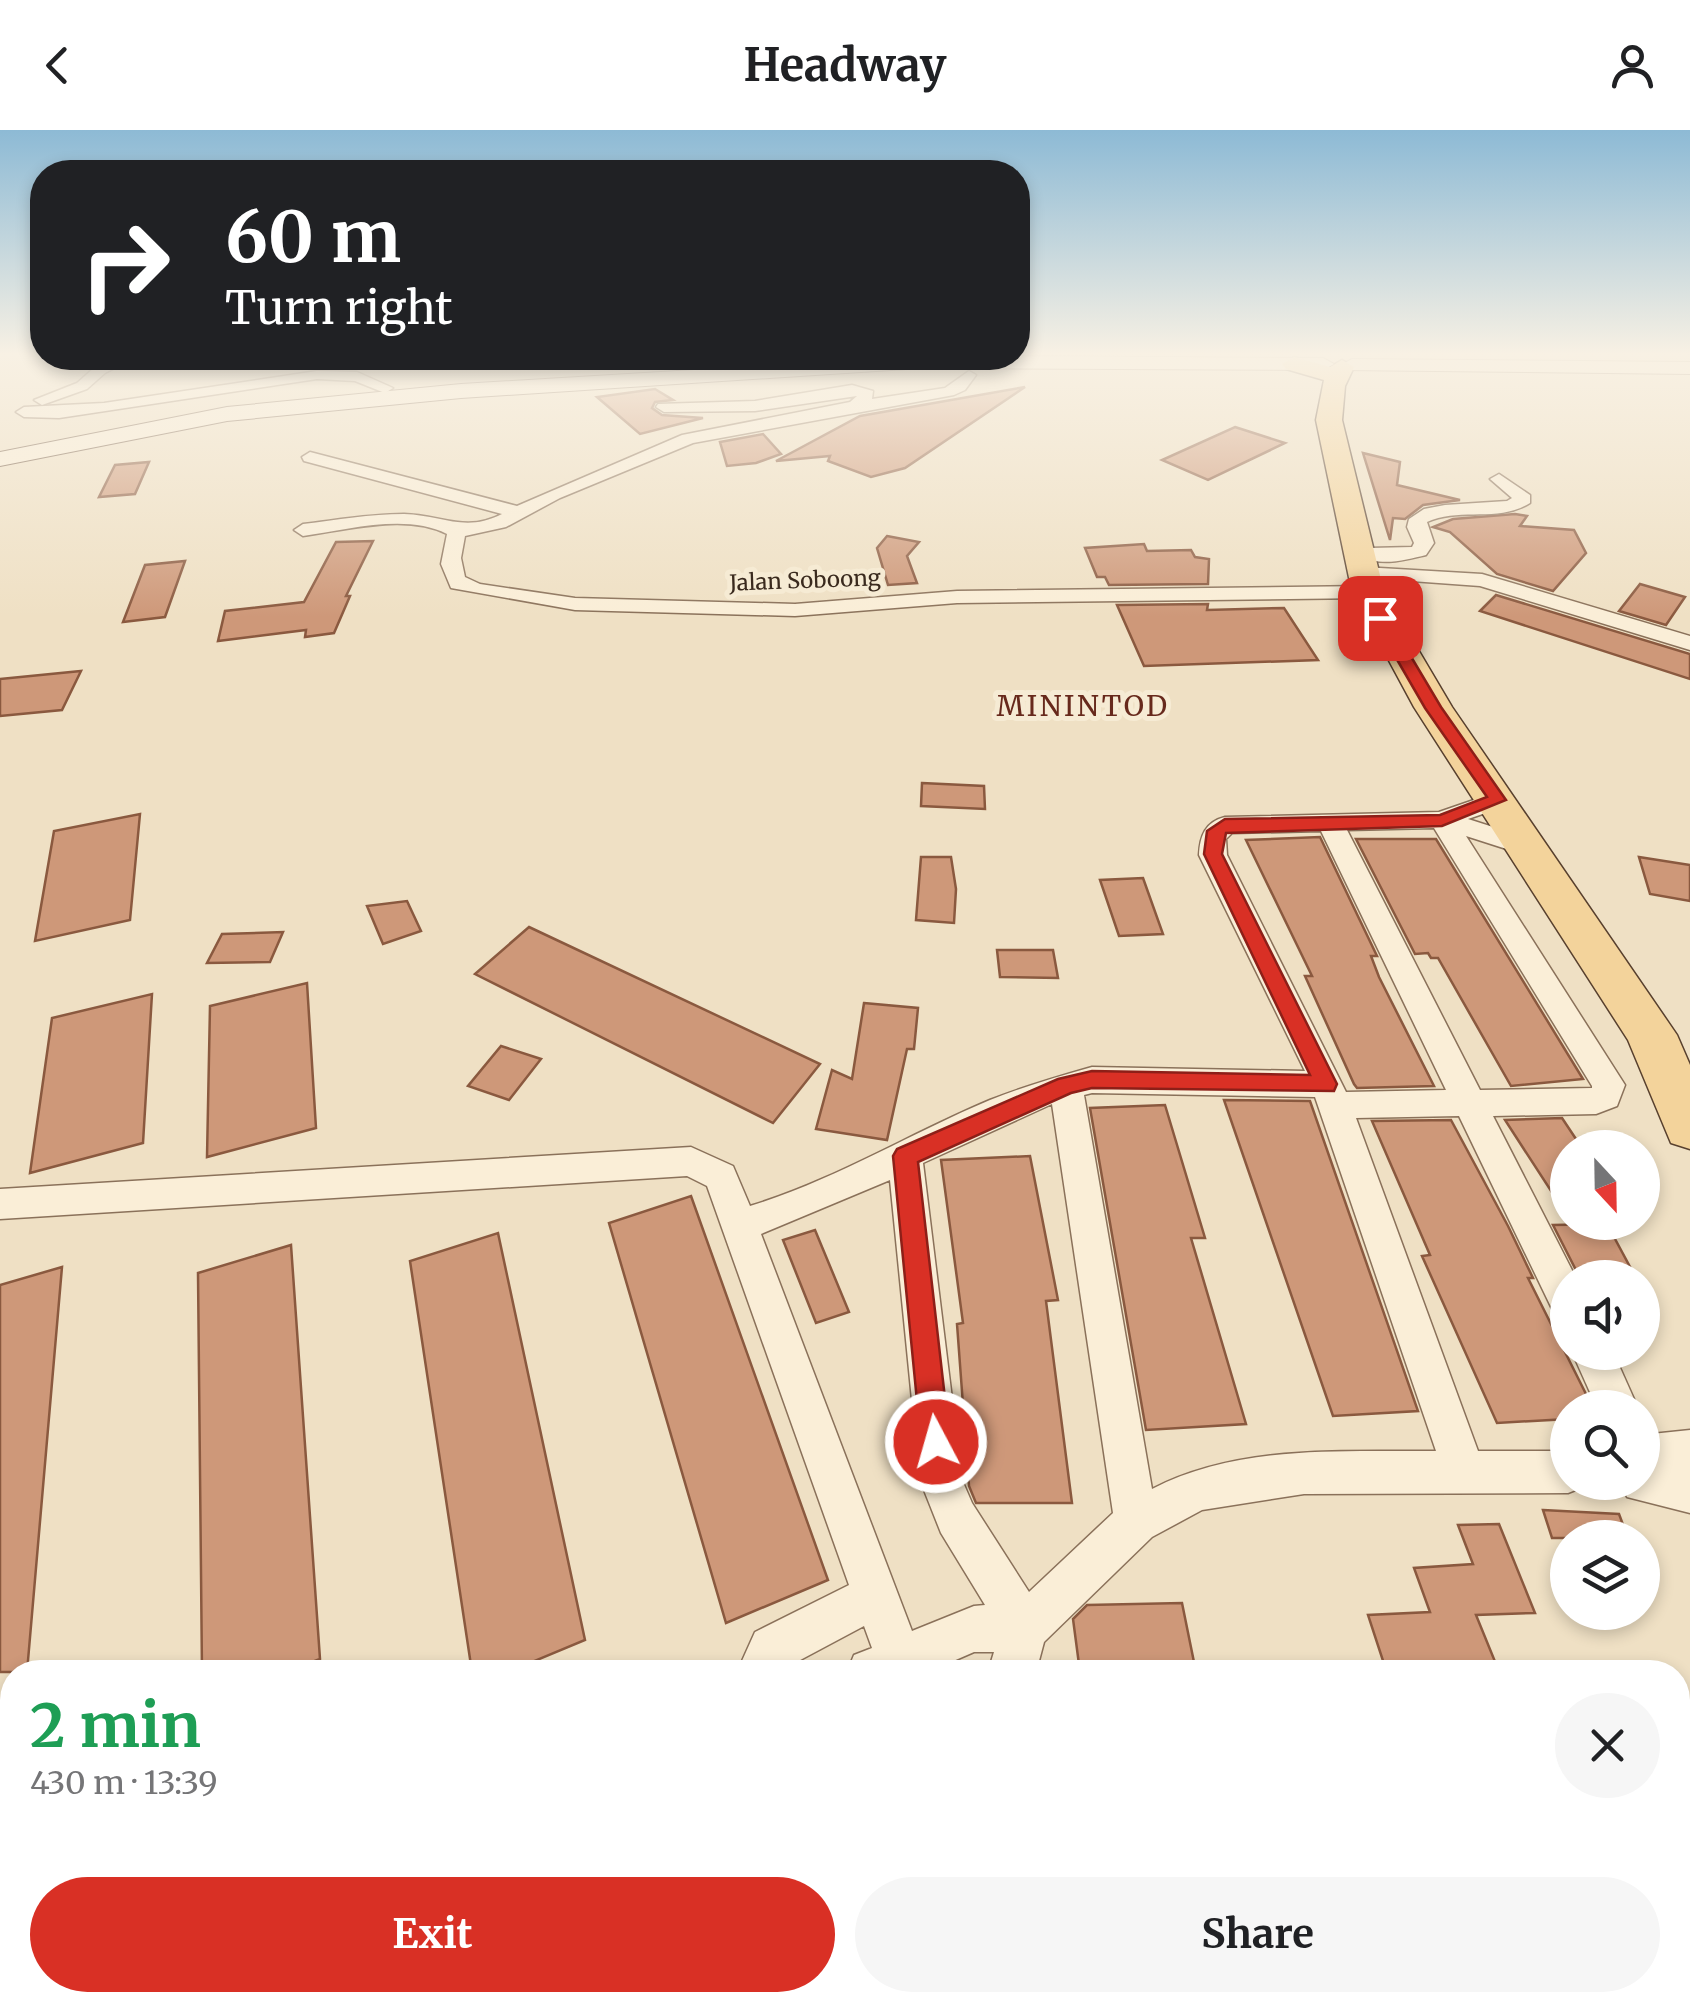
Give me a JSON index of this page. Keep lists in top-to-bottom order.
{
  "streets": {
    "street": ["Jalan Soboong"]
  },
  "districts": ["MININTOD"],
  "north": "bottom",
  "page": {
    "header": "Headway",
    "turn": ["60 m", "Turn right"],
    "heading": ["2 min", "430 m · 13:39"],
    "buttons": ["Exit", "Share"]
  }
}
